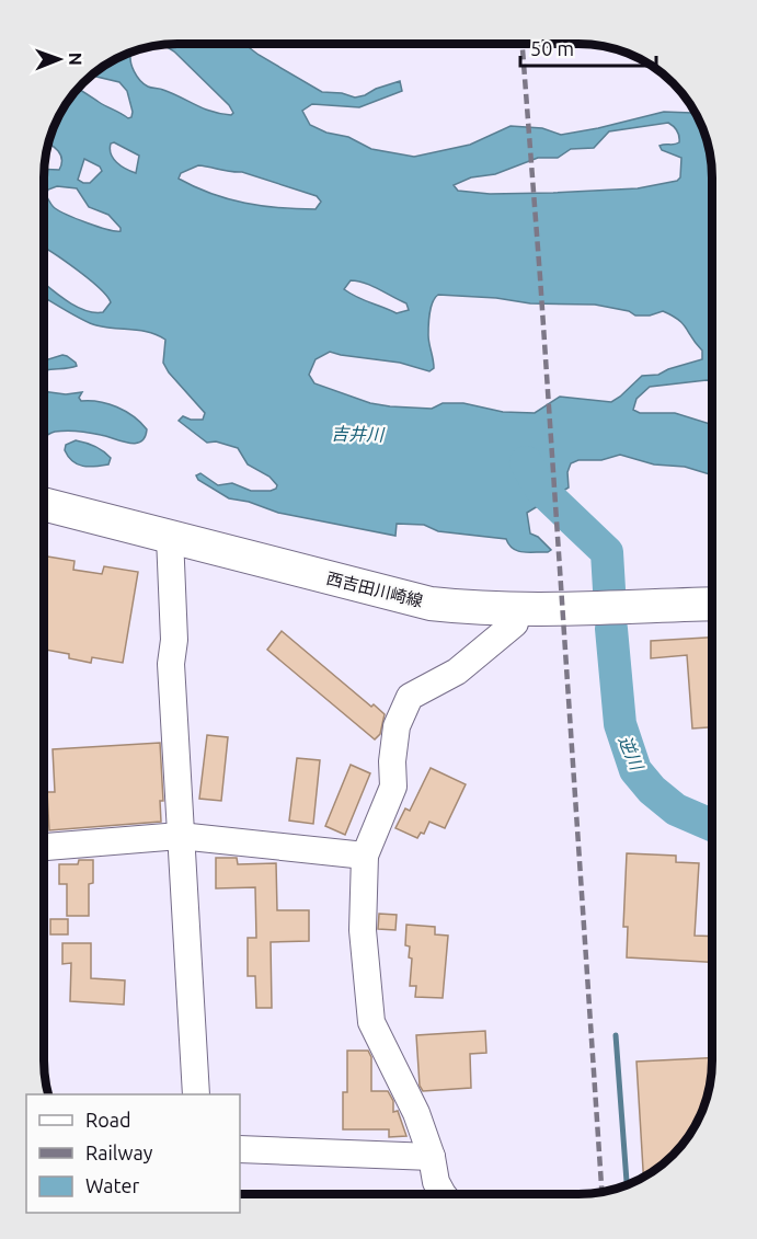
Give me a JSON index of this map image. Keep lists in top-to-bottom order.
{
  "streets": {
    "main road": ["西吉田川崎線"]
  },
  "water": ["吉井川", "逆川"],
  "legend": ["Road", "Railway", "Water"],
  "scale_bar": "50 m",
  "north": "right"
}
